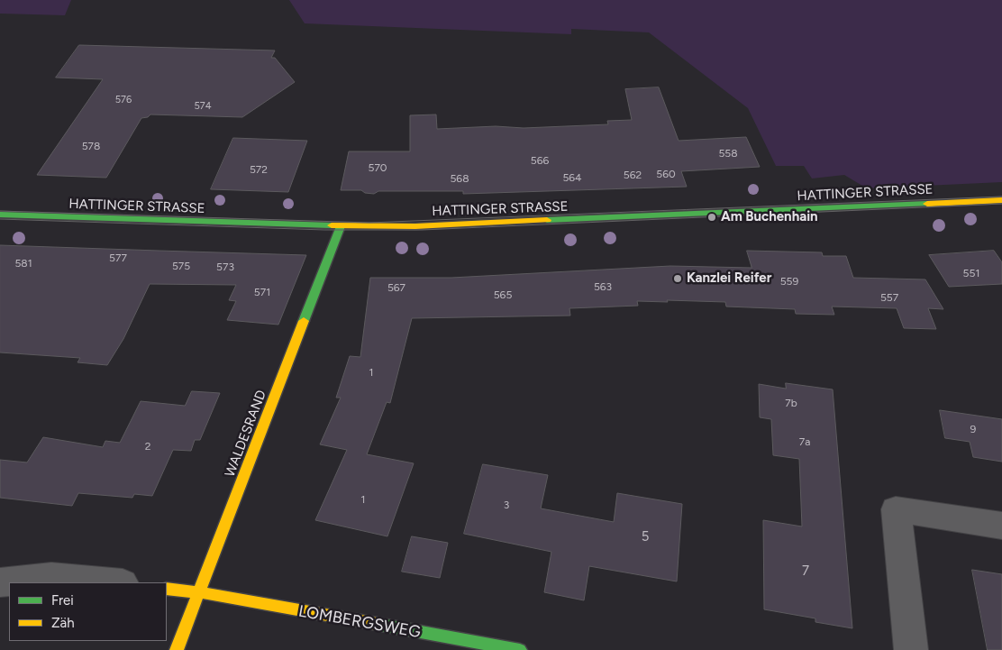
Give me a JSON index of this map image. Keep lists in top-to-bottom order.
{
  "streets": {
    "main road": ["HATTINGER STRASSE", "WALDESRAND", "LOMBERGSWEG"]
  },
  "crossings": [
    ["HATTINGER STRASSE", "WALDESRAND"],
    ["WALDESRAND", "LOMBERGSWEG"]
  ],
  "places": ["Am Buchenhain", "Kanzlei Reifer"],
  "house_numbers": [
    "576",
    "574",
    "578",
    "558",
    "566",
    "570",
    "572",
    "560",
    "562",
    "564",
    "568",
    "577",
    "581",
    "575",
    "573",
    "551",
    "559",
    "563",
    "567",
    "571",
    "565",
    "557",
    "1",
    "7b",
    "9",
    "7a",
    "2",
    "1",
    "3",
    "5",
    "7"
  ],
  "legend": ["Frei", "Zäh"]
}
